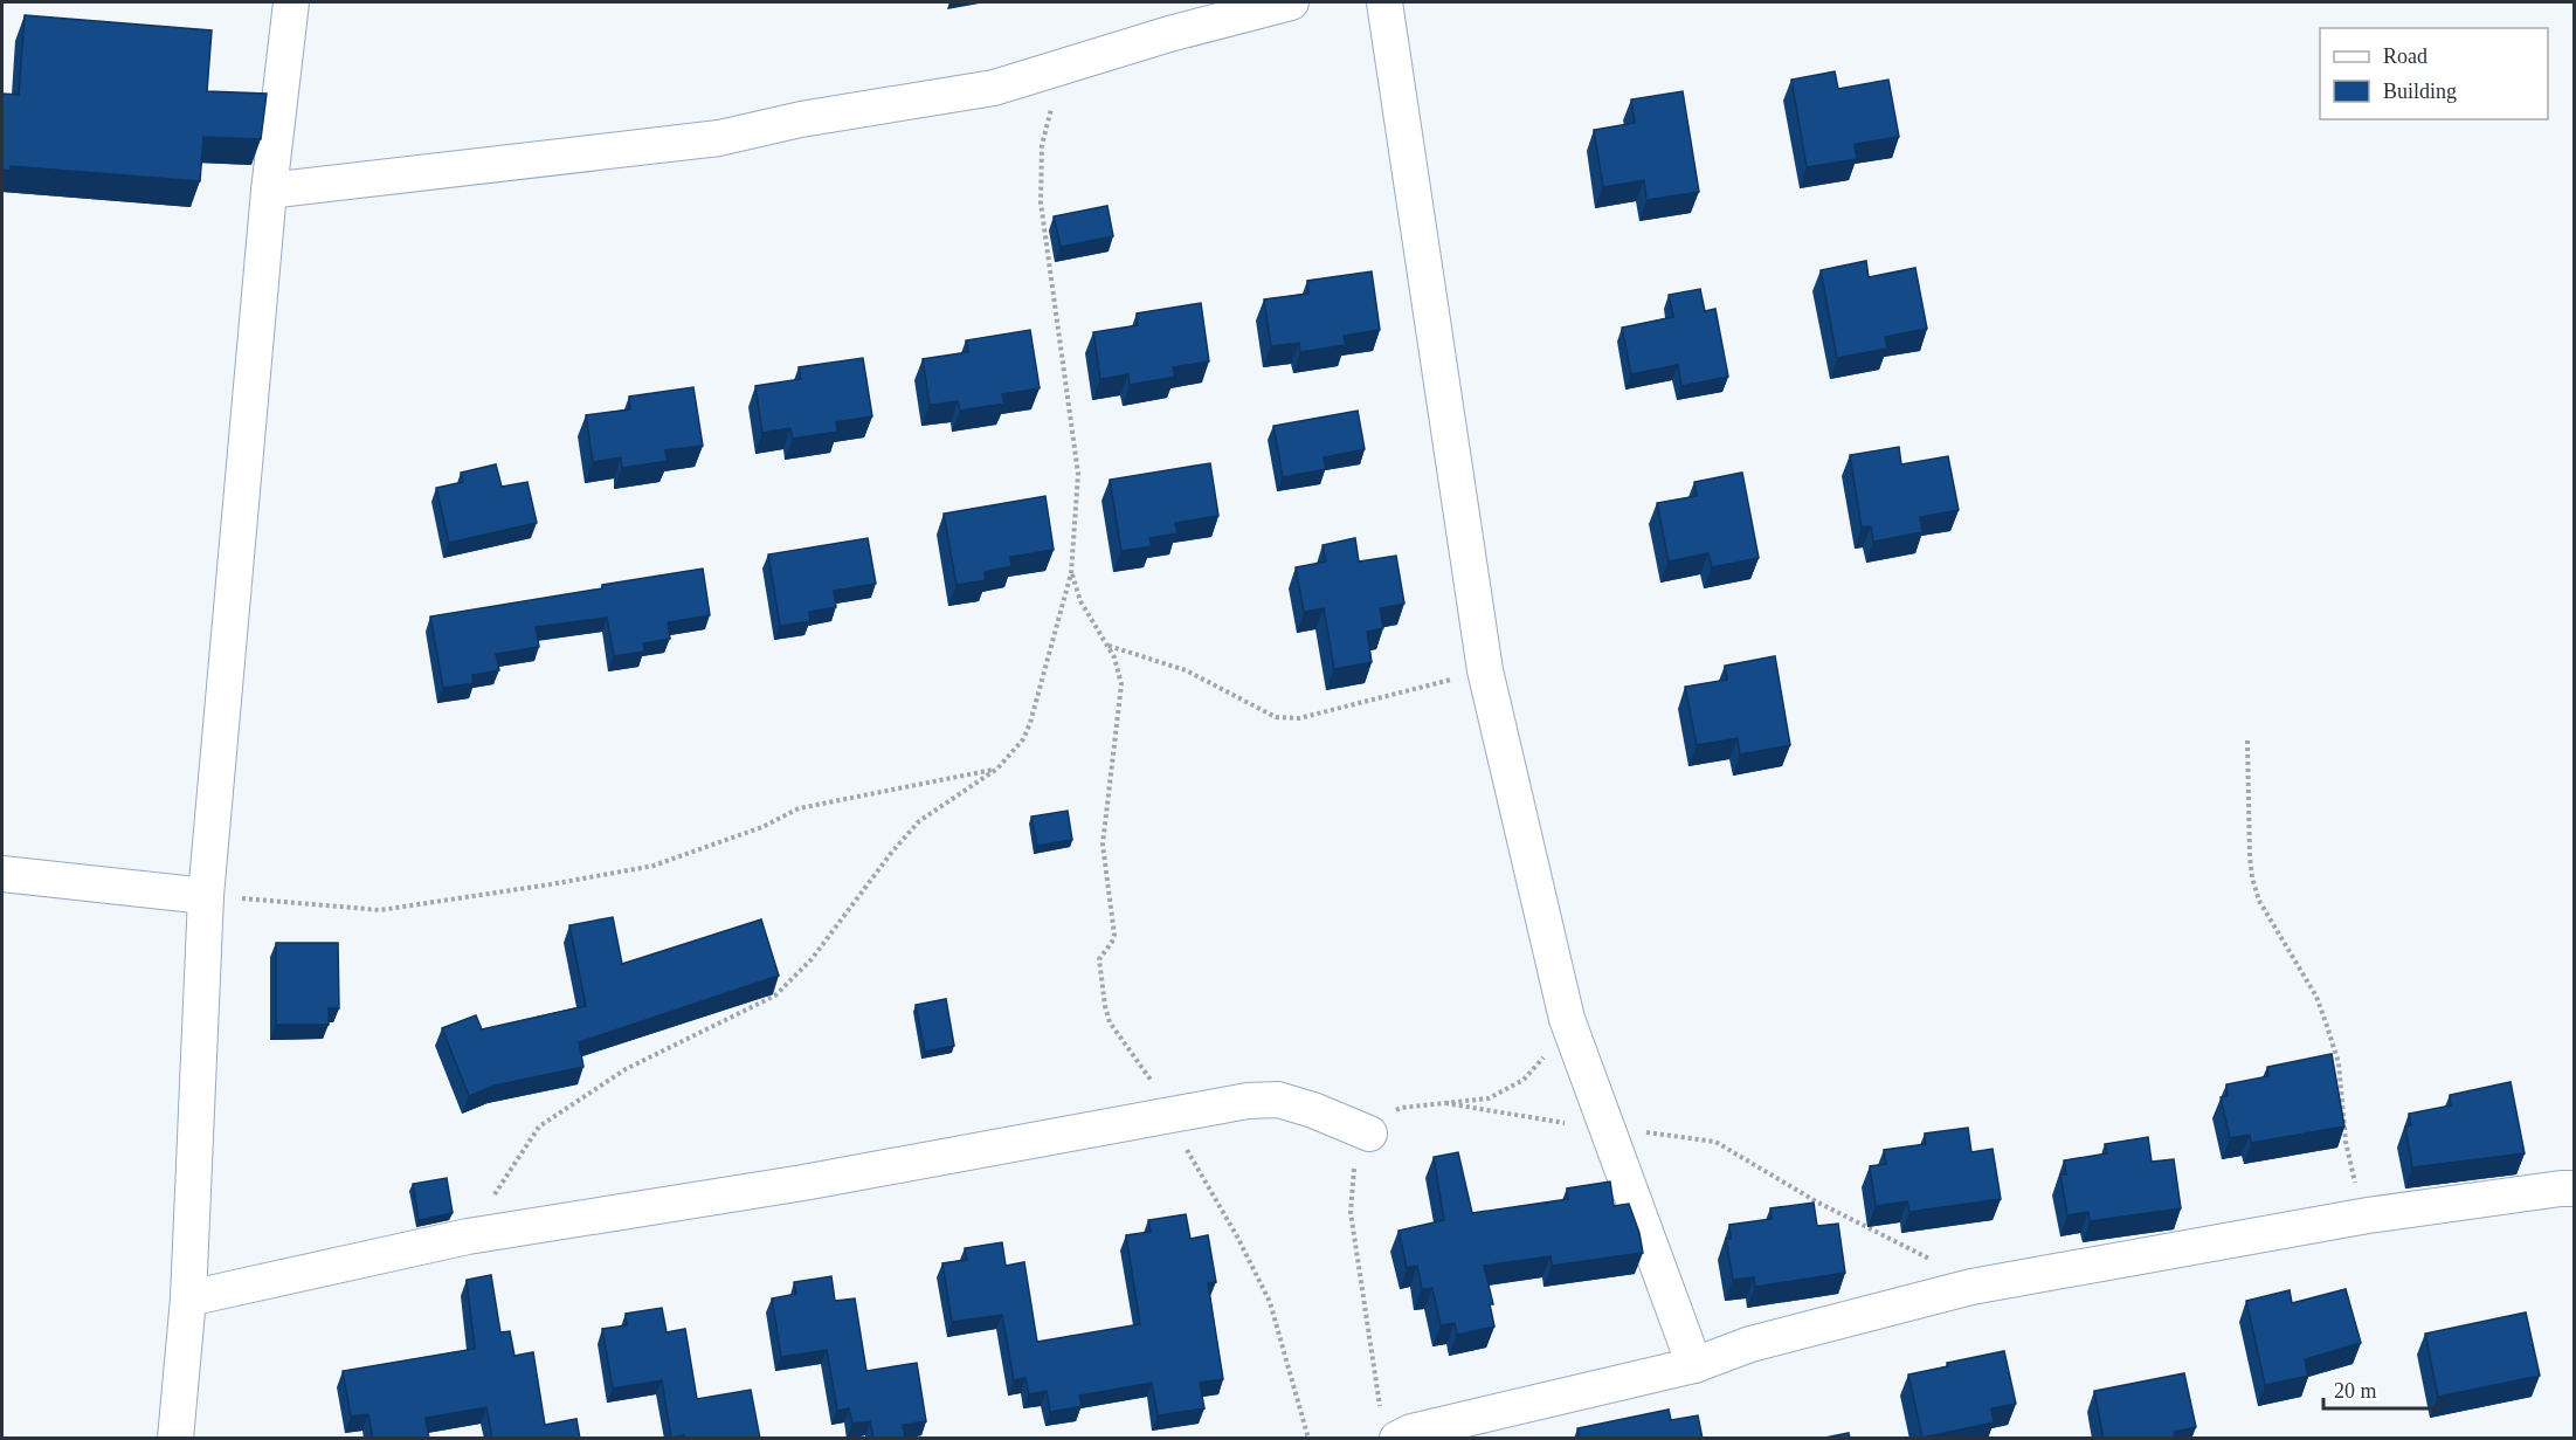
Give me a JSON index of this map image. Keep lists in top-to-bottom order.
{
  "legend": ["Road", "Building"],
  "scale_bar": "20 m"
}
